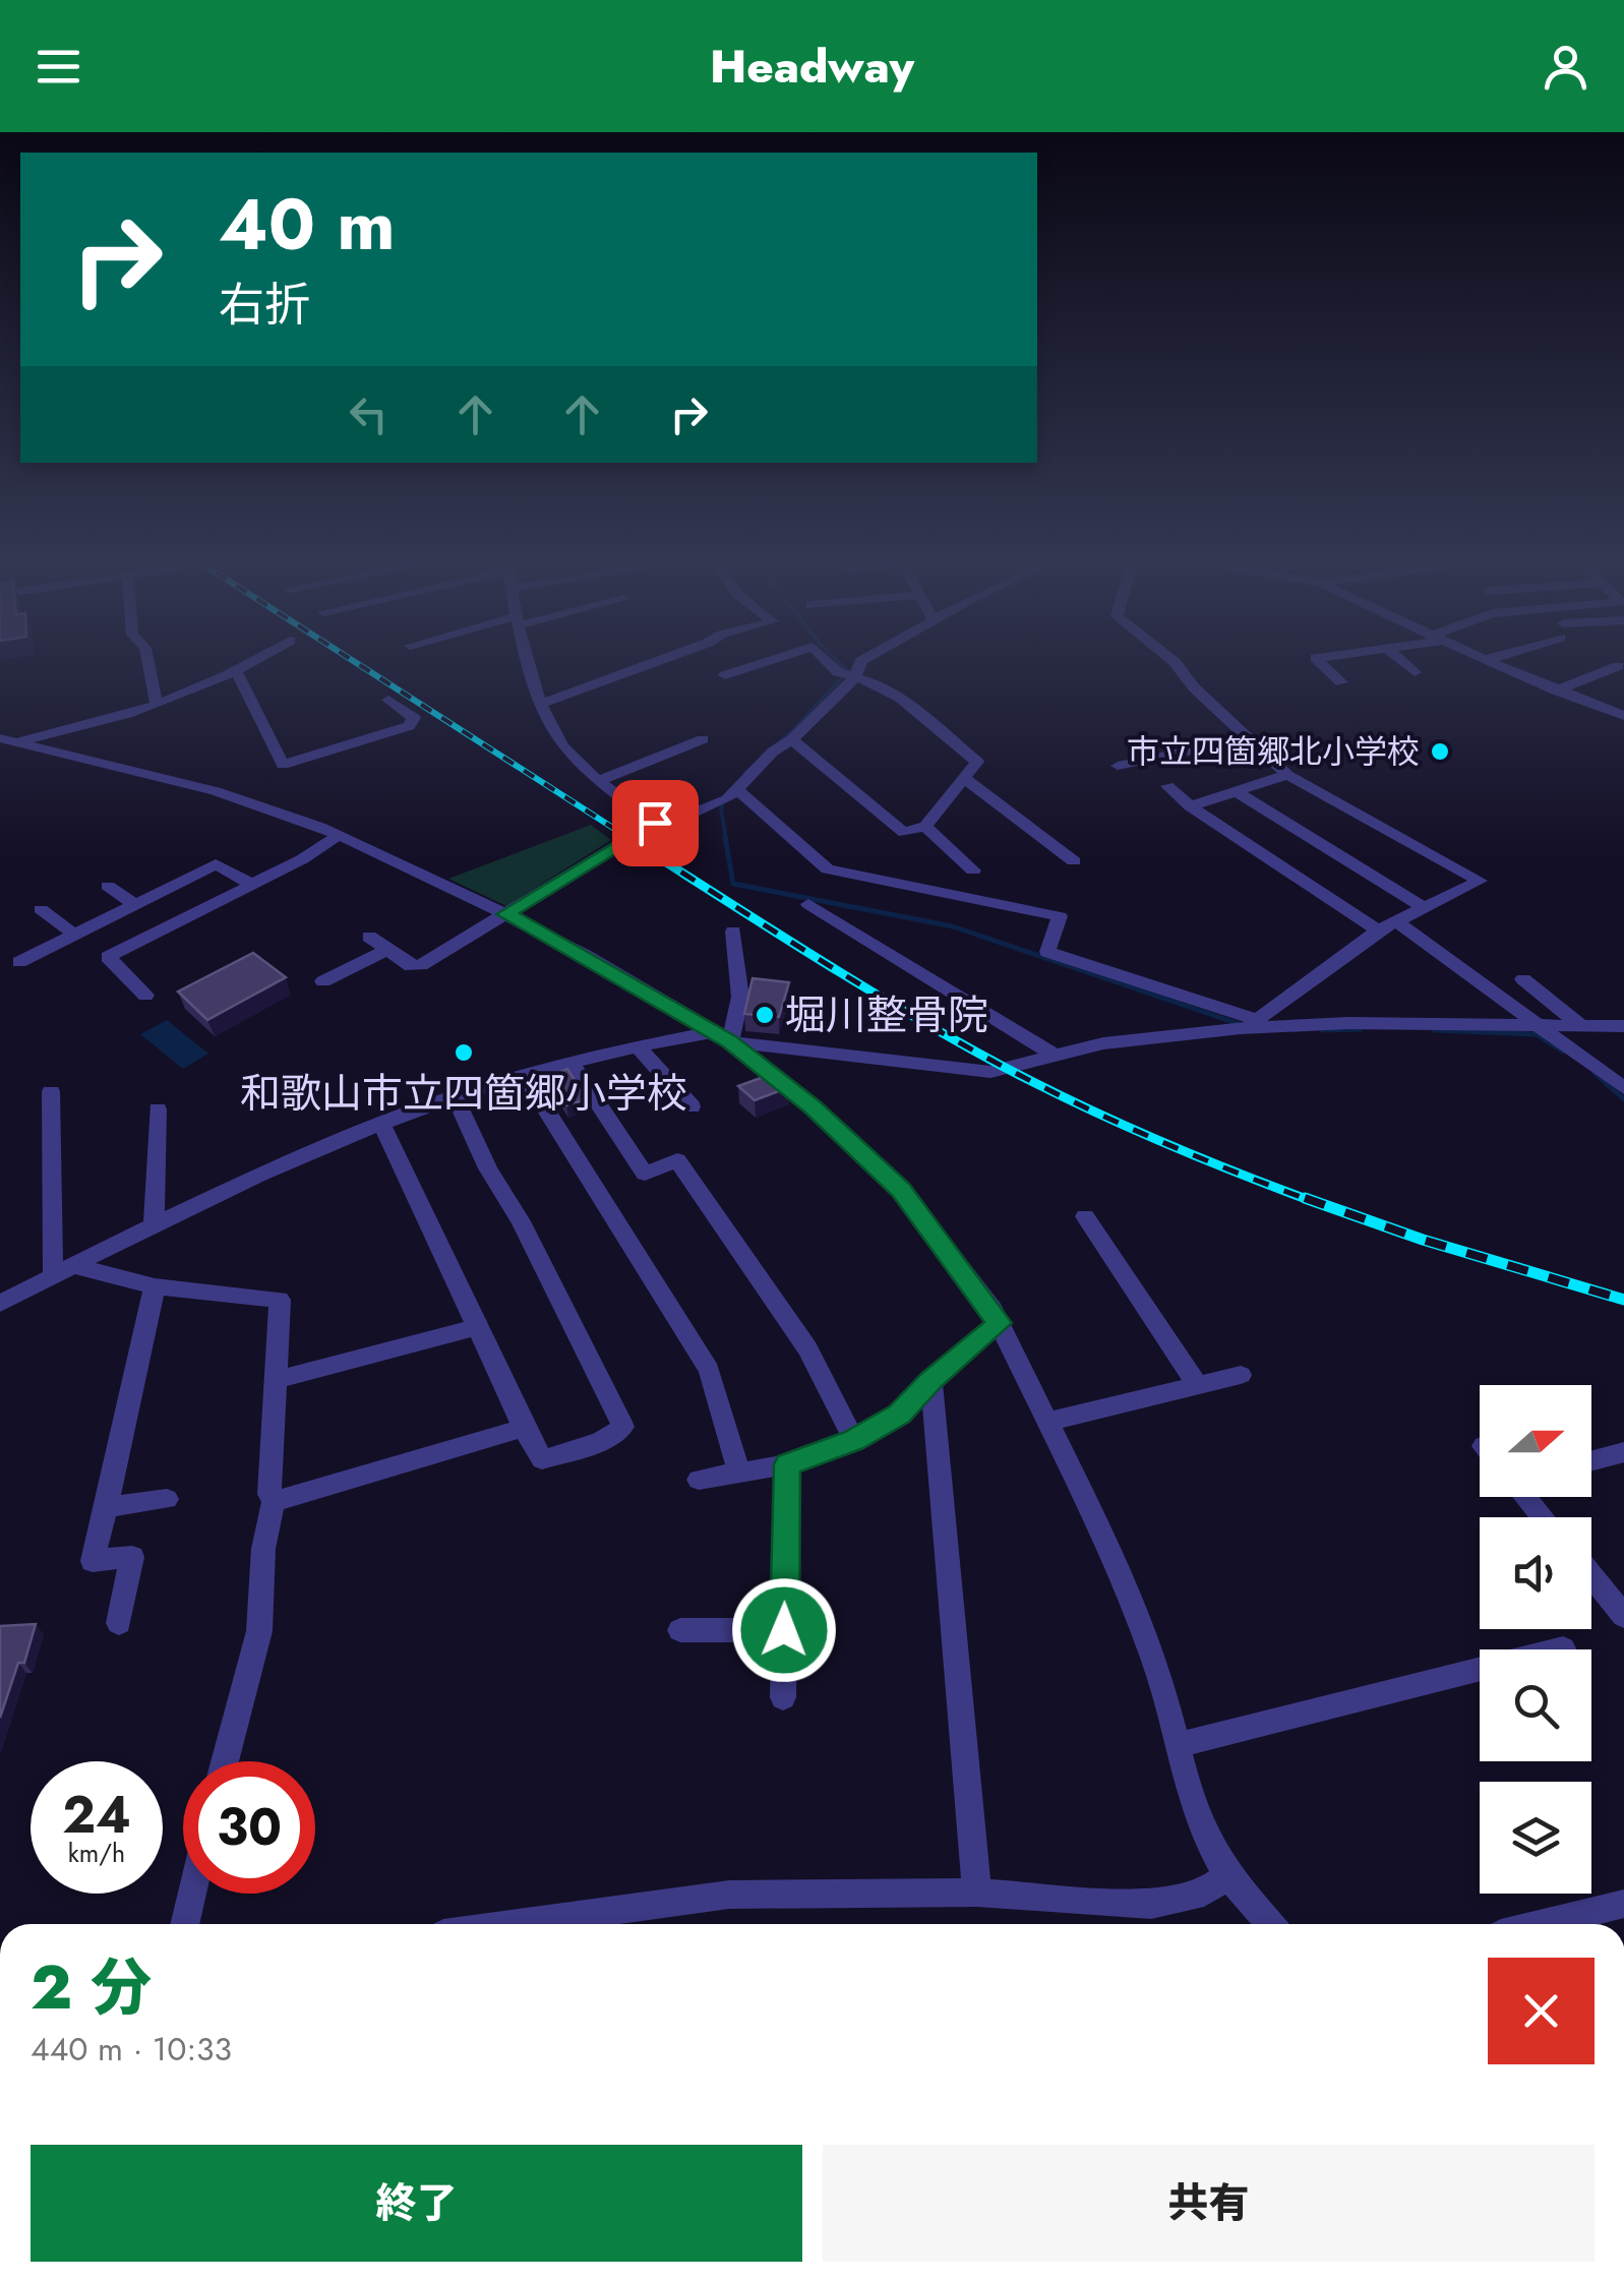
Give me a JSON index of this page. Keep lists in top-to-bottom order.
{
  "places": ["市立四箇郷北小学校", "堀川整骨院", "和歌山市立四箇郷小学校"],
  "north": "right",
  "page": {
    "header": "Headway",
    "turn": ["40 m", "右折"],
    "speed": "24 km/h",
    "limit": "30",
    "heading": ["2 分", "440 m · 10:33"],
    "buttons": ["終了", "共有"]
  }
}
